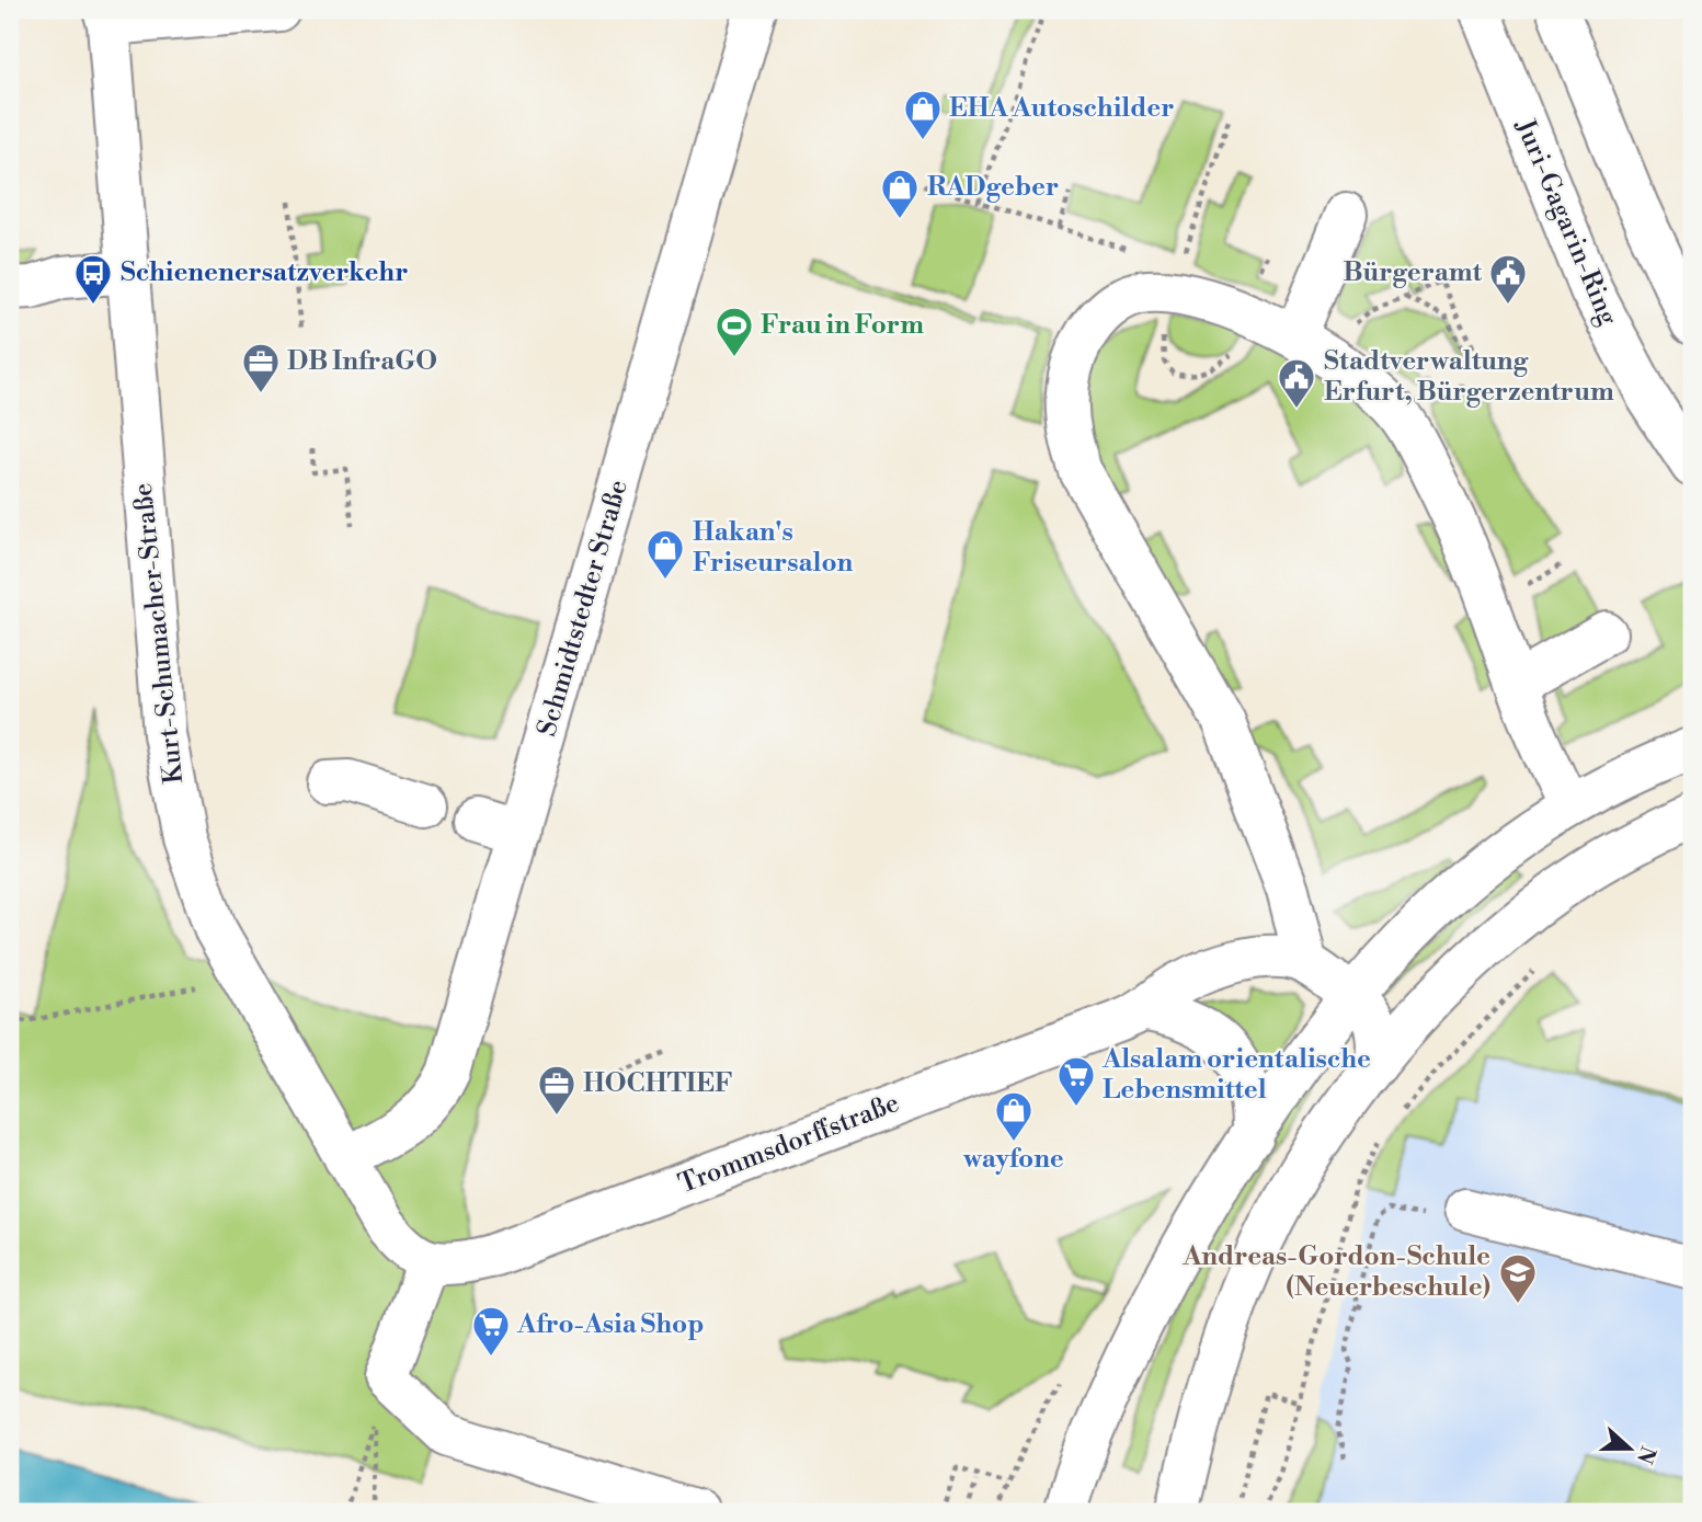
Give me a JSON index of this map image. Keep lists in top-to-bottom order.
{
  "streets": {
    "street": [
      "Juri-Gagarin-Ring",
      "Schmidtstedter Straße",
      "Kurt-Schumacher-Straße",
      "Trommsdorffstraße"
    ]
  },
  "crossings": [
    ["Schmidtstedter Straße", "Kurt-Schumacher-Straße"],
    ["Kurt-Schumacher-Straße", "Trommsdorffstraße"]
  ],
  "places": {
    "shop": [
      "EHA Autoschilder",
      "RADgeber",
      "Hakan's Friseursalon",
      "wayfone"
    ],
    "bus stop": ["Schienenersatzverkehr"],
    "public building": ["Bürgeramt", "Stadtverwaltung Erfurt, Bürgerzentrum"],
    "sports": ["Frau in Form"],
    "office": ["DB InfraGO", "HOCHTIEF"],
    "supermarket": ["Alsalam orientalische Lebensmittel", "Afro-Asia Shop"],
    "school or university": ["Andreas-Gordon-Schule (Neuerbeschule)"]
  },
  "north": "right"
}
